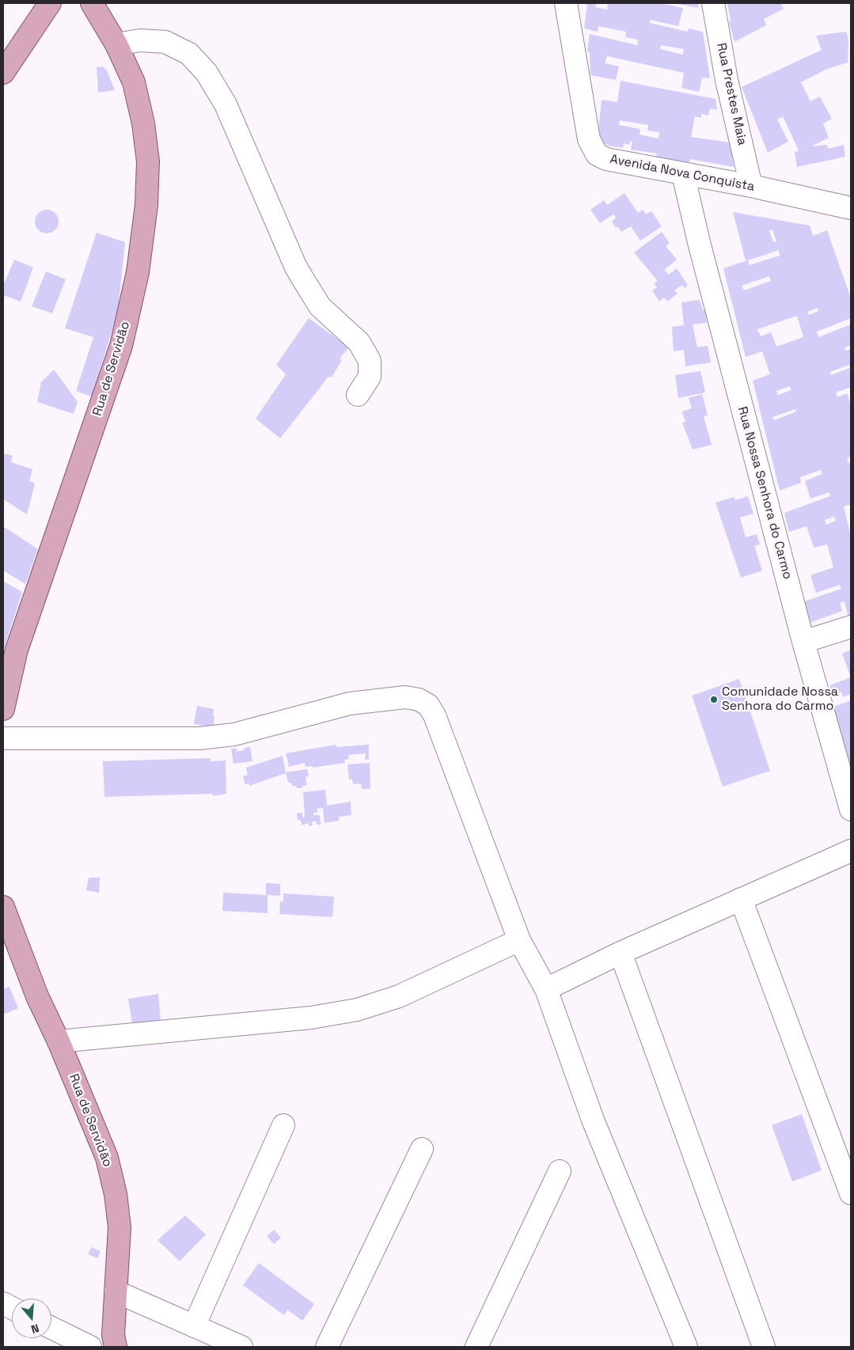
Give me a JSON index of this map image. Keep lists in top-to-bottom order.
{
  "streets": {
    "main road": ["Rua de Servidão"],
    "street": ["Rua Prestes Maia", "Avenida Nova Conquista", "Rua Nossa Senhora do Carmo"]
  },
  "crossings": [
    ["Rua Prestes Maia", "Avenida Nova Conquista"],
    ["Avenida Nova Conquista", "Rua Nossa Senhora do Carmo"]
  ],
  "places": ["Comunidade Nossa Senhora do Carmo"],
  "north": "bottom"
}
